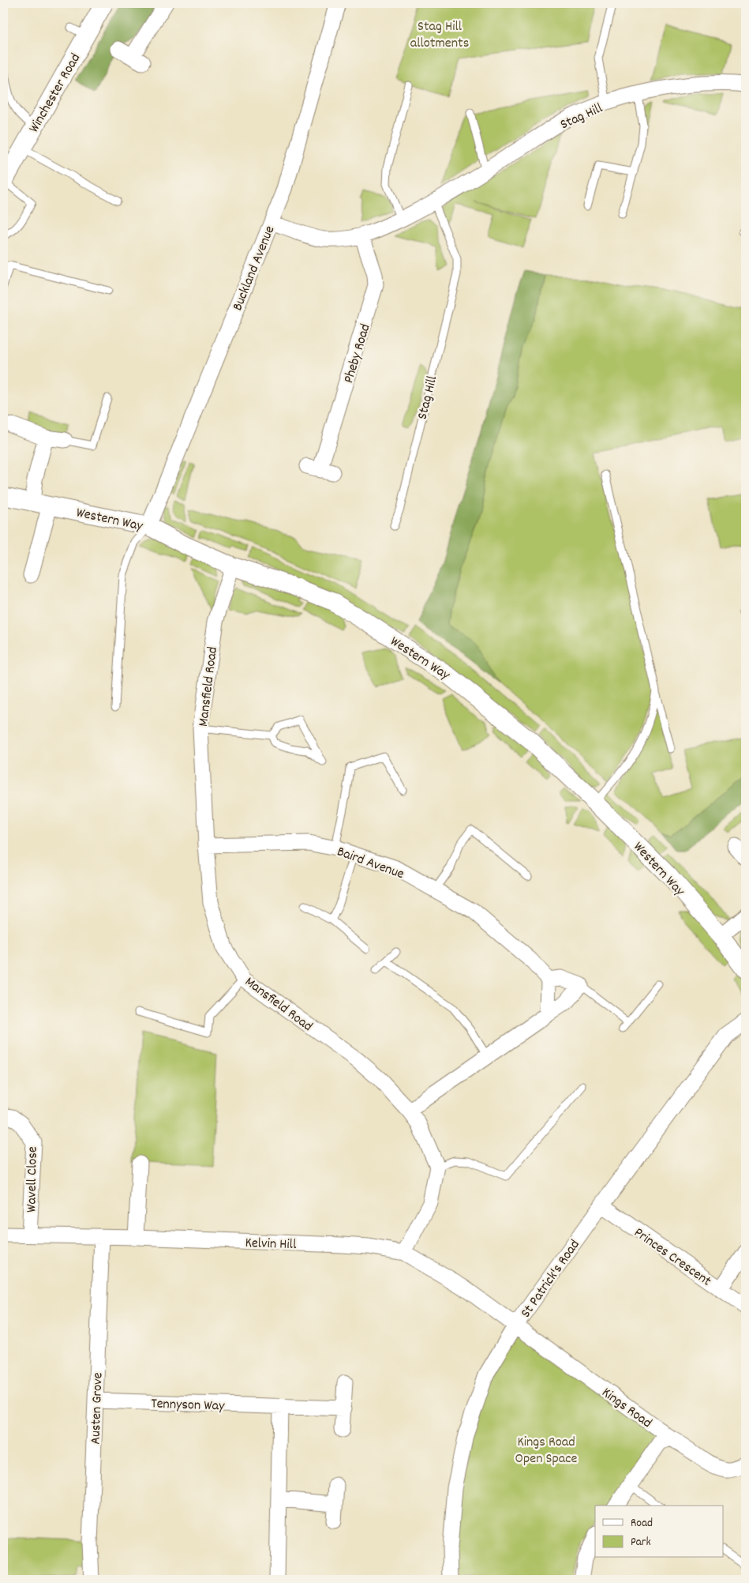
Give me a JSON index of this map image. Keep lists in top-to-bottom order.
{
  "streets": {
    "street": [
      "Winchester Road",
      "Stag Hill",
      "Buckland Avenue",
      "Pheby Road",
      "Western Way",
      "Mansfield Road",
      "Baird Avenue",
      "Wavell Close",
      "Kelvin Hill",
      "Princes Crescent",
      "St Patrick's Road",
      "Tennyson Way",
      "Kings Road",
      "Austen Grove"
    ]
  },
  "crossings": [
    ["Stag Hill", "Buckland Avenue"],
    ["Stag Hill", "Pheby Road"],
    ["Buckland Avenue", "Western Way"],
    ["Western Way", "Mansfield Road"],
    ["Mansfield Road", "Baird Avenue"],
    ["Wavell Close", "Kelvin Hill"],
    ["Kelvin Hill", "St Patrick's Road"],
    ["Kelvin Hill", "Kings Road"],
    ["Kelvin Hill", "Austen Grove"],
    ["Princes Crescent", "St Patrick's Road"],
    ["St Patrick's Road", "Kings Road"],
    ["Tennyson Way", "Austen Grove"]
  ],
  "parks": ["Stag Hill allotments", "Kings Road Open Space"],
  "legend": ["Road", "Park"]
}
